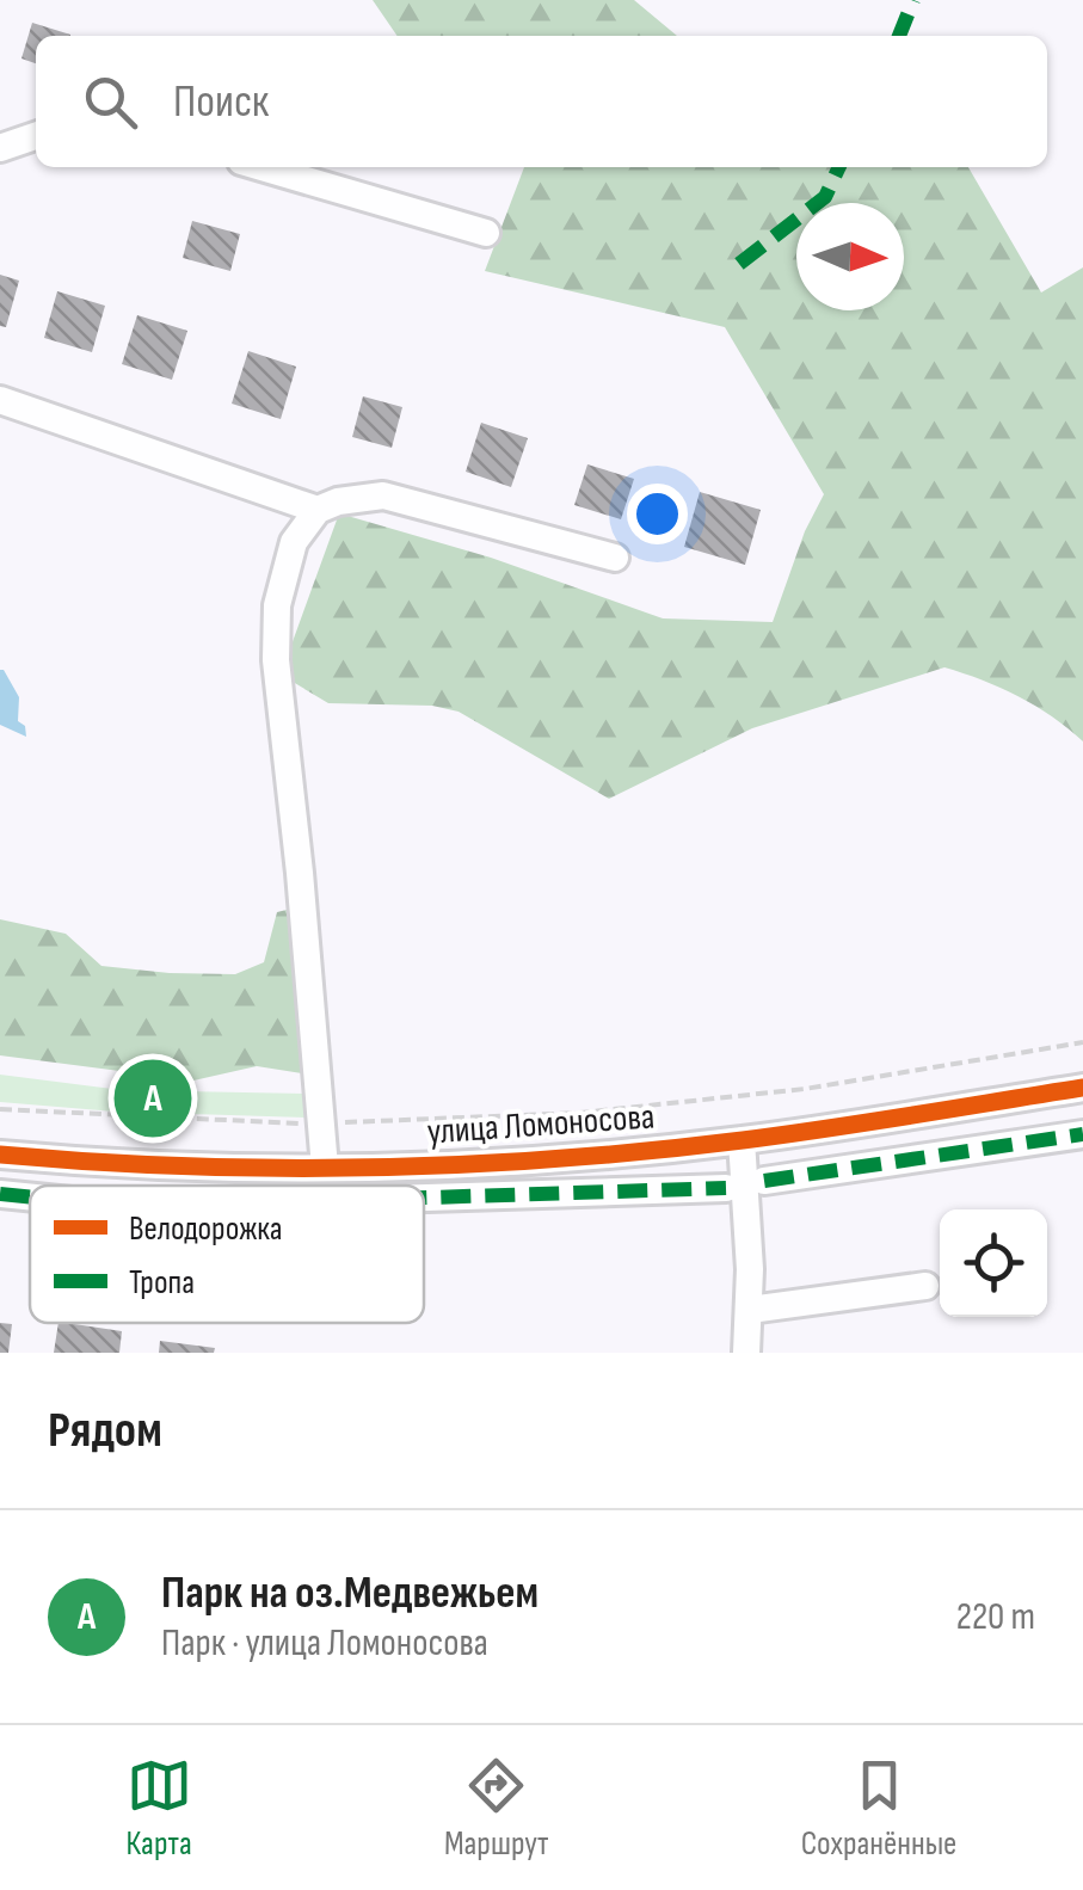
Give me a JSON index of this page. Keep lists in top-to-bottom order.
{
  "streets": {
    "street": ["улица Ломоносова"]
  },
  "legend": ["Велодорожка", "Тропа"],
  "north": "right",
  "page": {
    "search": "Поиск",
    "pins": "A",
    "heading": "Рядом",
    "list": [
      {
        "mark": "A",
        "name": "Парк на оз.Медвежьем",
        "note": "Парк · улица Ломоносова",
        "value": "220 m"
      }
    ],
    "nav": ["Карта", "Маршрут", "Сохранённые"]
  }
}
